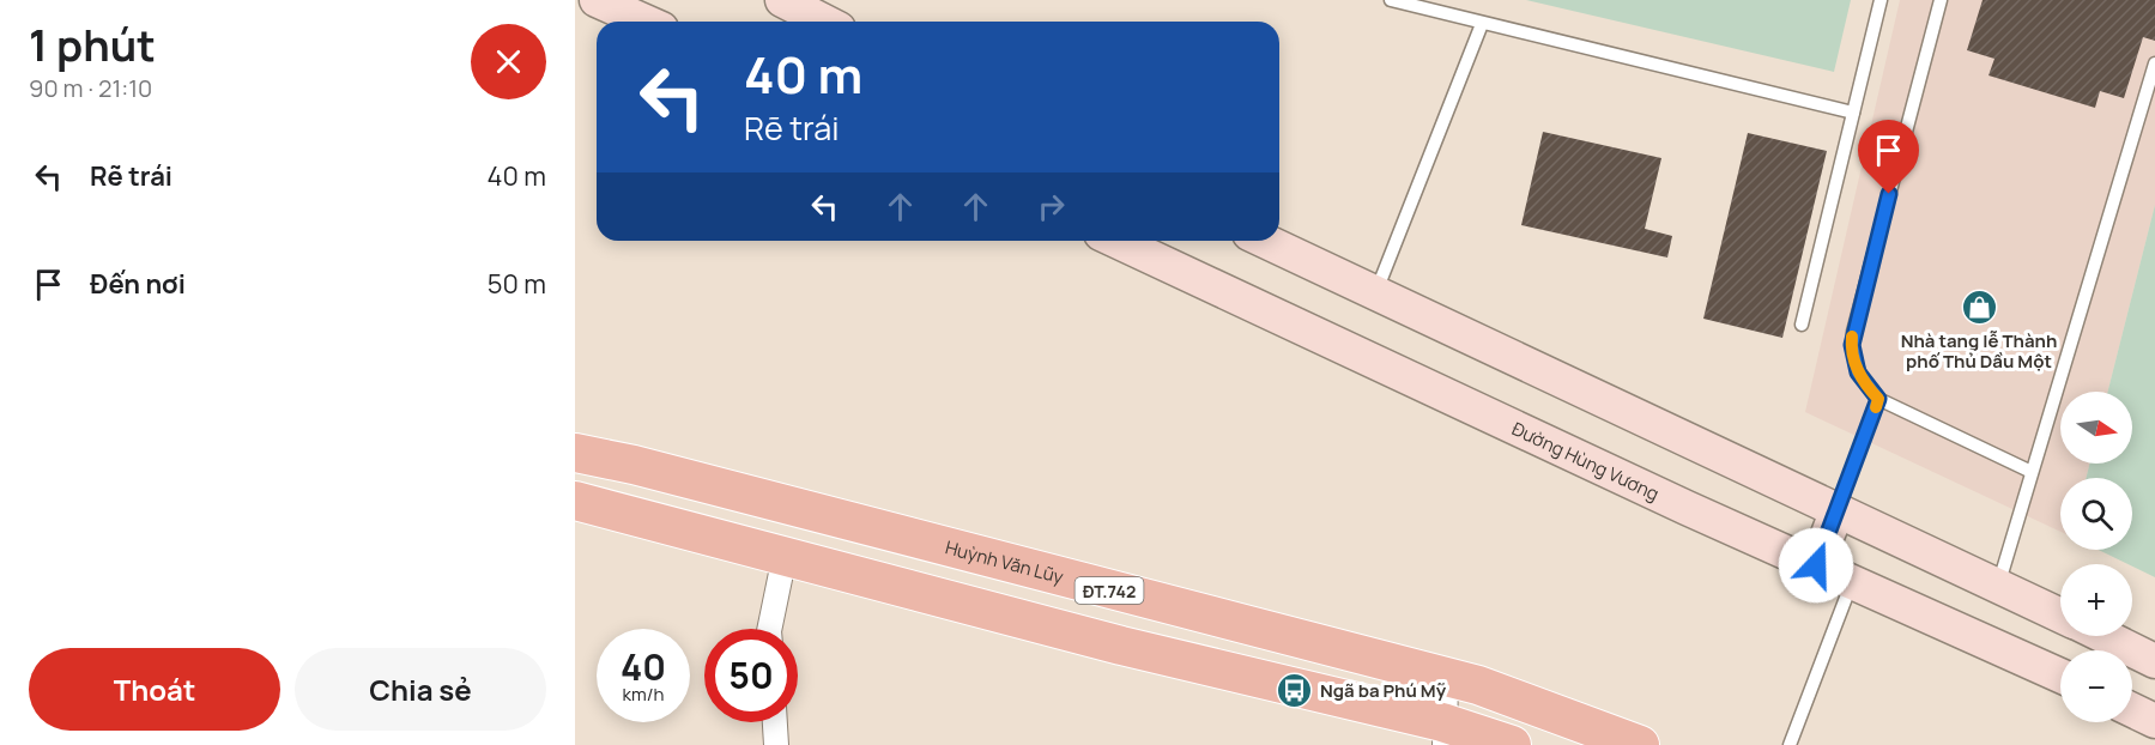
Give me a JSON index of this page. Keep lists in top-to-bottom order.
{
  "streets": {
    "main road": ["Đường Hùng Vương", "Huỳnh Văn Lũy", "ĐT.742"]
  },
  "places": {
    "shop": ["Nhà tang lễ Thành phố Thủ Dầu Một"],
    "bus stop": ["Ngã ba Phú Mỹ"]
  },
  "north": "right",
  "page": {
    "heading": ["1 phút", "90 m · 21:10"],
    "turn": ["40 m", "Rẽ trái"],
    "list": [
      {
        "name": "Rẽ trái",
        "value": "40 m"
      },
      {
        "name": "Đến nơi",
        "value": "50 m"
      }
    ],
    "map_buttons": ["+", "−"],
    "speed": "40 km/h",
    "limit": "50",
    "buttons": ["Thoát", "Chia sẻ"]
  }
}
